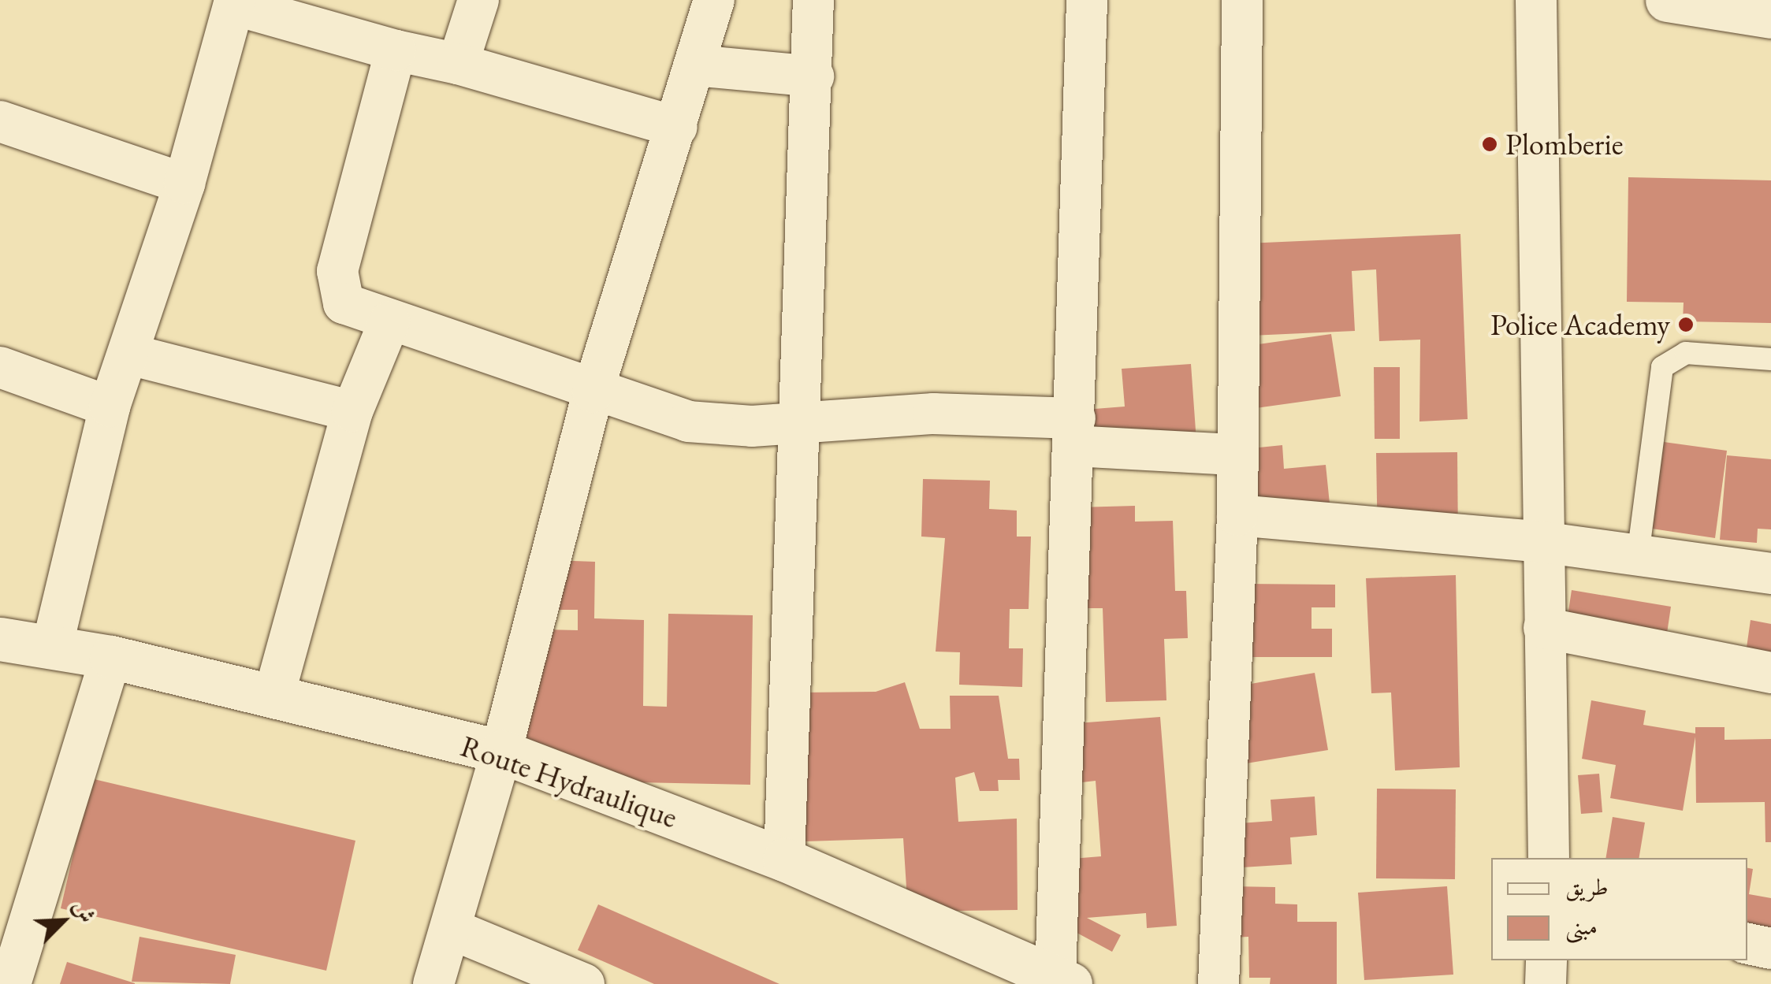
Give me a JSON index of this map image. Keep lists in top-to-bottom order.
{
  "streets": {
    "main road": ["Route Hydraulique"]
  },
  "places": ["Plomberie", "Police Academy"],
  "legend": ["طريق", "مبنى"],
  "north": "top right"
}
